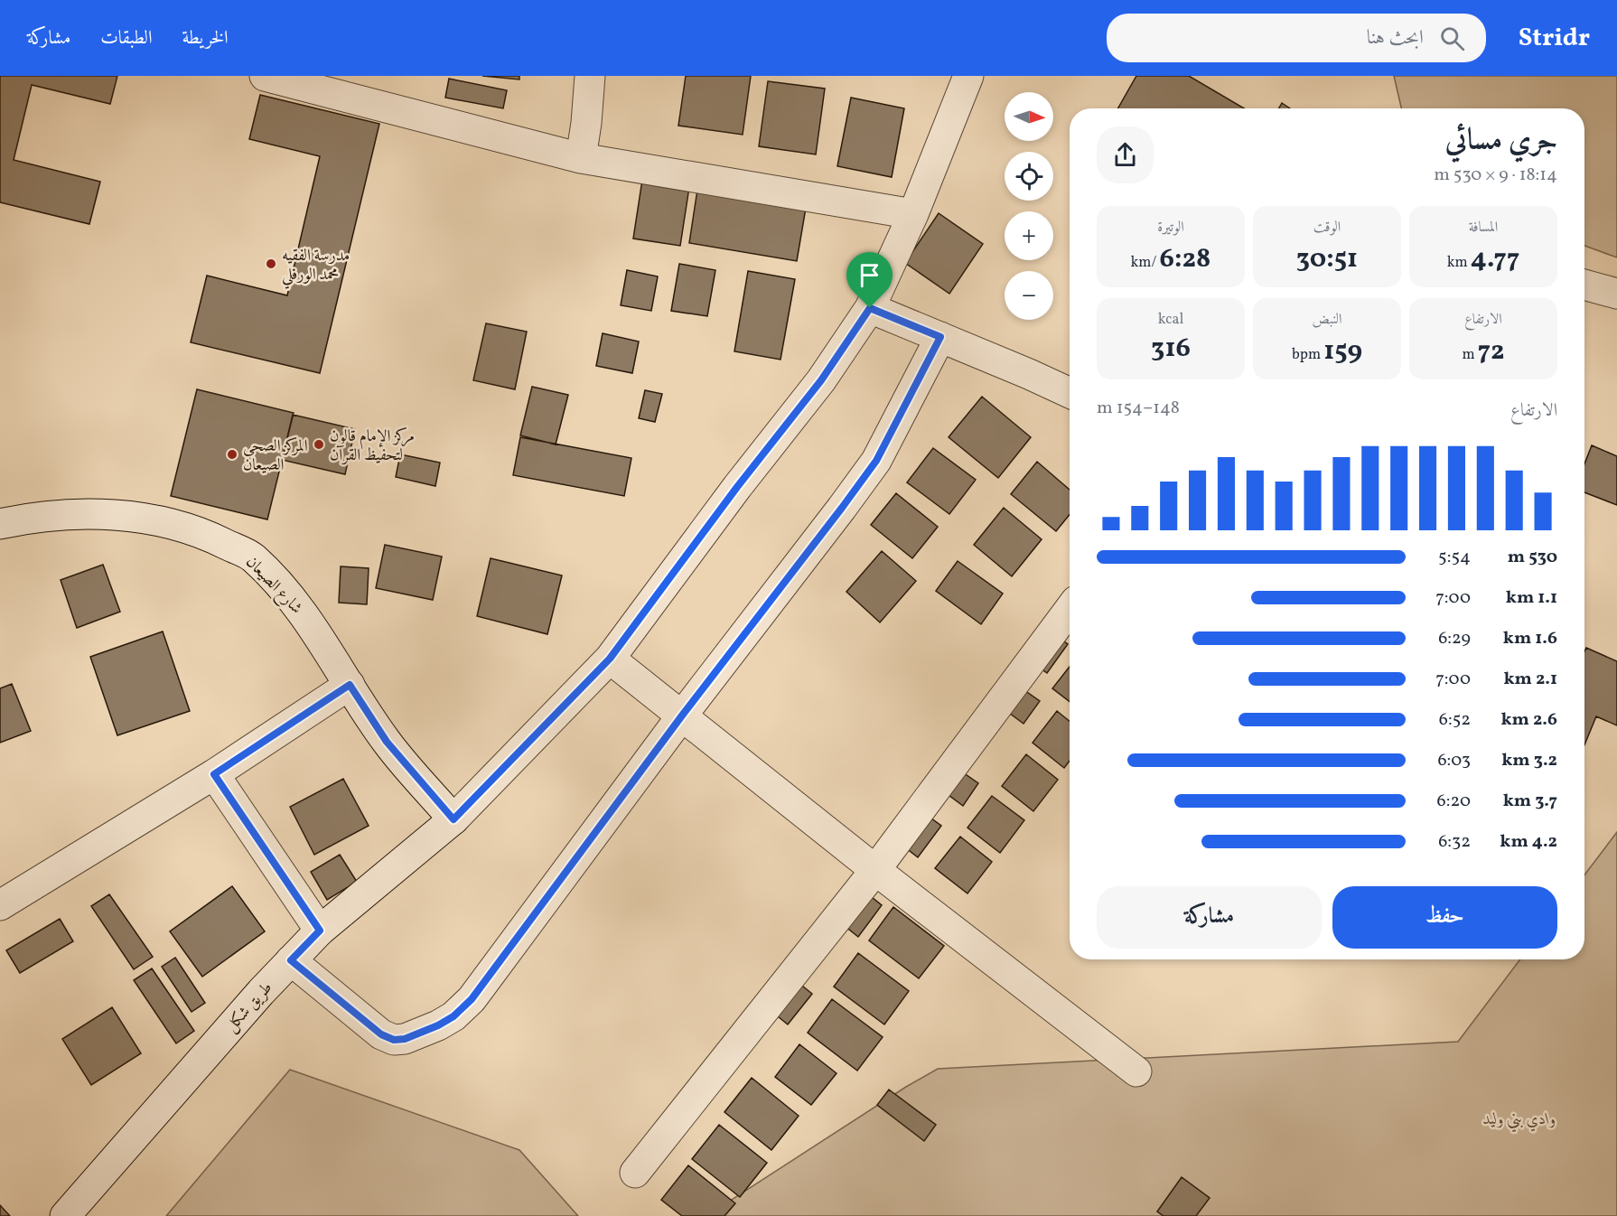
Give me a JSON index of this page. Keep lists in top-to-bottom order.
{
  "streets": {
    "street": ["شارع الصيعان", "طريق شكل"]
  },
  "crossings": [
    ["شارع الصيعان", "طريق شكل"]
  ],
  "parks": ["وادي بني وليد"],
  "places": ["مدرسة الفقيه محمد الورفلي", "مركز الإمام قالون لتحفيظ القرآن", "المركز الصحي الصيعان"],
  "north": "right",
  "page": {
    "header": "Stridr",
    "search": "ابحث هنا",
    "nav": ["الخريطة", "الطبقات", "مشاركة"],
    "map_buttons": ["+", "−"],
    "heading": ["جري مسائي", "18:14 · 9 × 530 m"],
    "stats": [
      ["المسافة", "4.77 km"],
      ["الوقت", "30:51"],
      ["الوتيرة", "6:28 /km"],
      ["الارتفاع", "72 m"],
      ["النبض", "159 bpm"],
      ["kcal", "316"]
    ],
    "chart": ["الارتفاع", "148–154 m"],
    "list": [
      {
        "name": "530 m",
        "note": "5:54"
      },
      {
        "name": "1.1 km",
        "note": "7:00"
      },
      {
        "name": "1.6 km",
        "note": "6:29"
      },
      {
        "name": "2.1 km",
        "note": "7:00"
      },
      {
        "name": "2.6 km",
        "note": "6:52"
      },
      {
        "name": "3.2 km",
        "note": "6:03"
      },
      {
        "name": "3.7 km",
        "note": "6:20"
      },
      {
        "name": "4.2 km",
        "note": "6:32"
      }
    ],
    "buttons": ["حفظ", "مشاركة"]
  }
}
